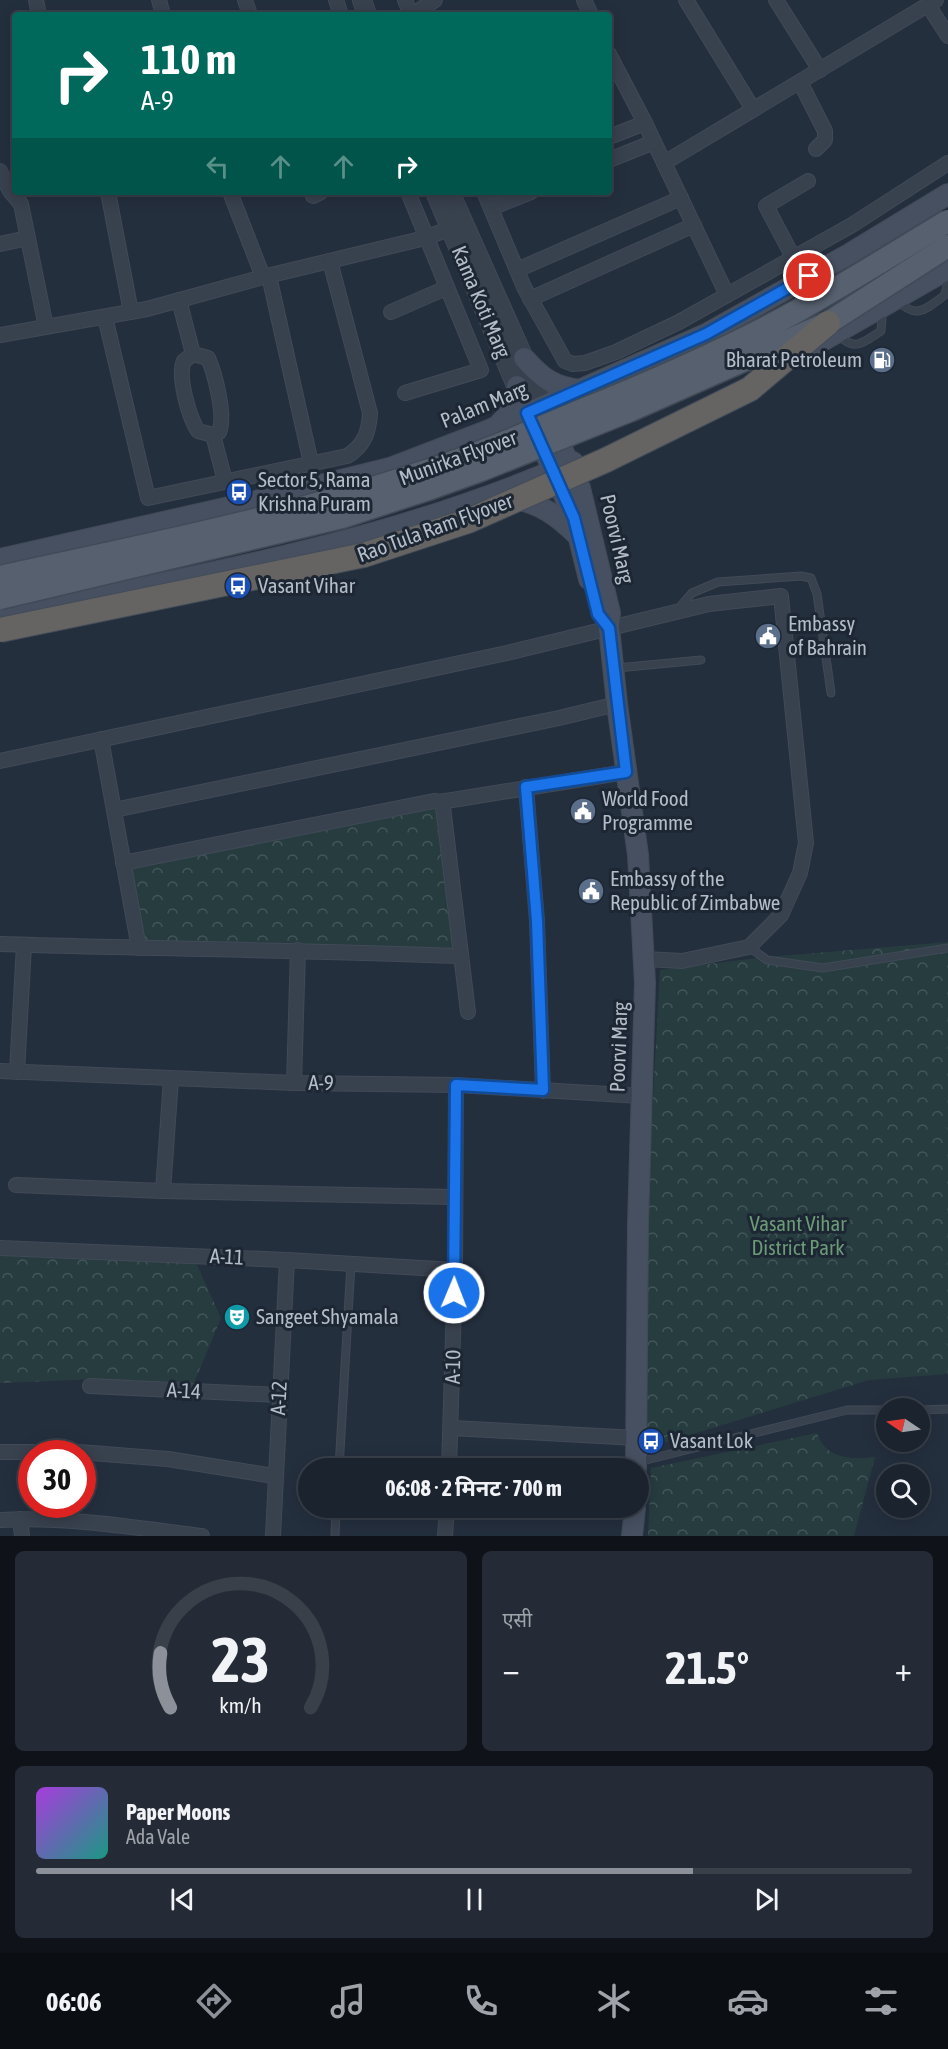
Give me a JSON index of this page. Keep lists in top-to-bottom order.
{
  "streets": {
    "highway": ["Rao Tula Ram Flyover"],
    "main road": ["Palam Marg", "Munirka Flyover", "Poorvi Marg"],
    "street": [
      "Kama Koti Marg",
      "A-9",
      "A-11",
      "A-10",
      "A-14",
      "A-12"
    ]
  },
  "crossings": [
    ["Kama Koti Marg", "Palam Marg"],
    ["Munirka Flyover", "Rao Tula Ram Flyover"],
    ["Poorvi Marg", "A-9"],
    ["A-9", "A-10"],
    ["A-11", "A-10"],
    ["A-11", "A-12"],
    ["A-14", "A-12"]
  ],
  "parks": ["Vasant Vihar District Park"],
  "places": {
    "fuel station": ["Bharat Petroleum"],
    "bus stop": ["Sector 5, Rama Krishna Puram", "Vasant Vihar", "Vasant Lok"],
    "public building": ["Embassy of Bahrain", "World Food Programme", "Embassy of the Republic of Zimbabwe"],
    "theatre": ["Sangeet Shyamala"]
  },
  "north": "left",
  "page": {
    "turn": ["110 m", "A-9"],
    "limit": "30",
    "trip": "06:08 · 2 मिनट · 700 m",
    "tile": "एसी",
    "heat": ["−", "21.5°", "+"],
    "song": ["Paper Moons", "Ada Vale"],
    "tabs": "06:06",
    "gauge": ["23", "km/h"]
  }
}
